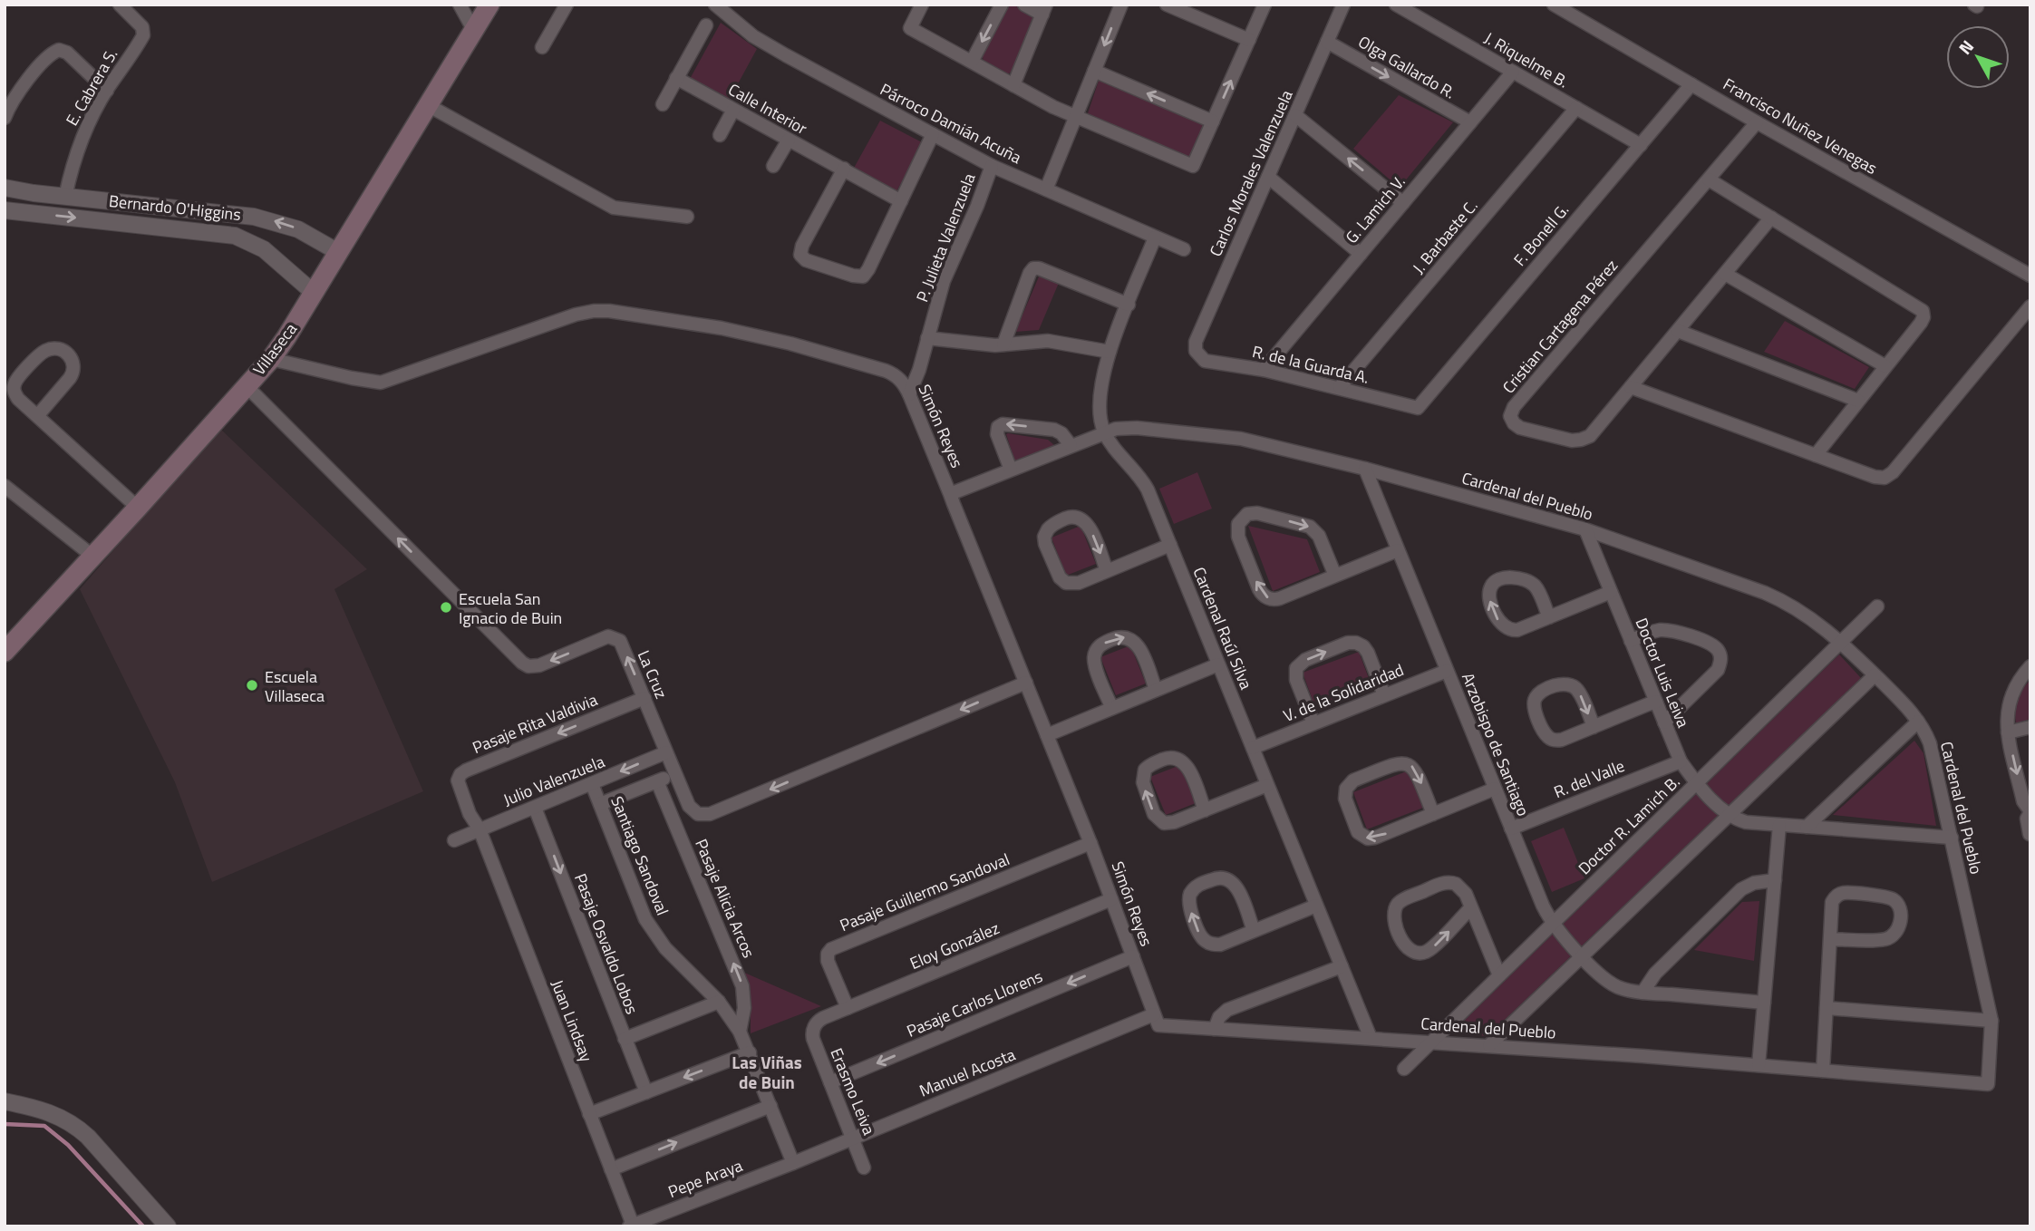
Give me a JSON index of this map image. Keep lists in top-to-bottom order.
{
  "streets": {
    "main road": ["Villaseca"],
    "street": [
      "J. Riquelme B.",
      "Olga Gallardo R.",
      "E. Cabrera S.",
      "Calle Interior",
      "Párroco Damián Acuña",
      "Francisco Nuñez Venegas",
      "Carlos Morales Valenzuela",
      "Bernardo O'Higgins",
      "G. Lamich V.",
      "F. Bonell G.",
      "J. Barbaste C.",
      "P. Julieta Valenzuela",
      "Cristian Cartagena Pérez",
      "R. de la Guarda A.",
      "Simón Reyes",
      "Cardenal del Pueblo",
      "Cardenal Raúl Silva",
      "Doctor Luis Leiva",
      "La Cruz",
      "V. de la Solidaridad",
      "Pasaje Rita Valdivia",
      "Arzobispo de Santiago",
      "R. del Valle",
      "Julio Valenzuela",
      "Doctor R. Lamich B.",
      "Santiago Sandoval",
      "Pasaje Guillermo Sandoval",
      "Pasaje Alicia Arcos",
      "Pasaje Osvaldo Lobos",
      "Eloy González",
      "Pasaje Carlos Llorens",
      "Juan Lindsay",
      "Manuel Acosta",
      "Erasmo Leiva",
      "Pepe Araya"
    ]
  },
  "crossings": [
    ["J. Riquelme B.", "G. Lamich V."],
    ["J. Riquelme B.", "F. Bonell G."],
    ["J. Riquelme B.", "J. Barbaste C."],
    ["Olga Gallardo R.", "Carlos Morales Valenzuela"],
    ["Olga Gallardo R.", "G. Lamich V."],
    ["E. Cabrera S.", "Bernardo O'Higgins"],
    ["Párroco Damián Acuña", "P. Julieta Valenzuela"],
    ["Párroco Damián Acuña", "Cardenal Raúl Silva"],
    ["Francisco Nuñez Venegas", "F. Bonell G."],
    ["Francisco Nuñez Venegas", "Cristian Cartagena Pérez"],
    ["Carlos Morales Valenzuela", "R. de la Guarda A."],
    ["Bernardo O'Higgins", "Villaseca"],
    ["G. Lamich V.", "R. de la Guarda A."],
    ["F. Bonell G.", "R. de la Guarda A."],
    ["J. Barbaste C.", "R. de la Guarda A."],
    ["P. Julieta Valenzuela", "Simón Reyes"],
    ["Villaseca", "Simón Reyes"],
    ["Villaseca", "La Cruz"],
    ["Simón Reyes", "Cardenal del Pueblo"],
    ["Simón Reyes", "La Cruz"],
    ["Simón Reyes", "Pasaje Guillermo Sandoval"],
    ["Simón Reyes", "Eloy González"],
    ["Simón Reyes", "Pasaje Carlos Llorens"],
    ["Simón Reyes", "Manuel Acosta"],
    ["Cardenal del Pueblo", "Cardenal Raúl Silva"],
    ["Cardenal del Pueblo", "Doctor Luis Leiva"],
    ["Cardenal del Pueblo", "Arzobispo de Santiago"],
    ["Cardenal del Pueblo", "Doctor R. Lamich B."],
    ["Cardenal del Pueblo", "Manuel Acosta"],
    ["Cardenal Raúl Silva", "V. de la Solidaridad"],
    ["Doctor Luis Leiva", "R. del Valle"],
    ["Doctor Luis Leiva", "Doctor R. Lamich B."],
    ["La Cruz", "Pasaje Rita Valdivia"],
    ["La Cruz", "Julio Valenzuela"],
    ["V. de la Solidaridad", "Arzobispo de Santiago"],
    ["Pasaje Rita Valdivia", "Julio Valenzuela"],
    ["Pasaje Rita Valdivia", "Juan Lindsay"],
    ["Arzobispo de Santiago", "R. del Valle"],
    ["Arzobispo de Santiago", "Doctor R. Lamich B."],
    ["Julio Valenzuela", "Santiago Sandoval"],
    ["Julio Valenzuela", "Pasaje Osvaldo Lobos"],
    ["Julio Valenzuela", "Juan Lindsay"],
    ["Santiago Sandoval", "Pasaje Alicia Arcos"],
    ["Santiago Sandoval", "Manuel Acosta"],
    ["Santiago Sandoval", "Pepe Araya"],
    ["Pasaje Guillermo Sandoval", "Eloy González"],
    ["Eloy González", "Erasmo Leiva"],
    ["Pasaje Carlos Llorens", "Erasmo Leiva"],
    ["Juan Lindsay", "Pepe Araya"],
    ["Manuel Acosta", "Erasmo Leiva"],
    ["Manuel Acosta", "Pepe Araya"]
  ],
  "one_way": [
    "La Cruz",
    "Pasaje Alicia Arcos",
    "Pasaje Osvaldo Lobos",
    "Pasaje Carlos Llorens"
  ],
  "districts": ["Las Viñas de Buin"],
  "places": ["Escuela San Ignacio de Buin", "Escuela Villaseca"],
  "north": "top left"
}
